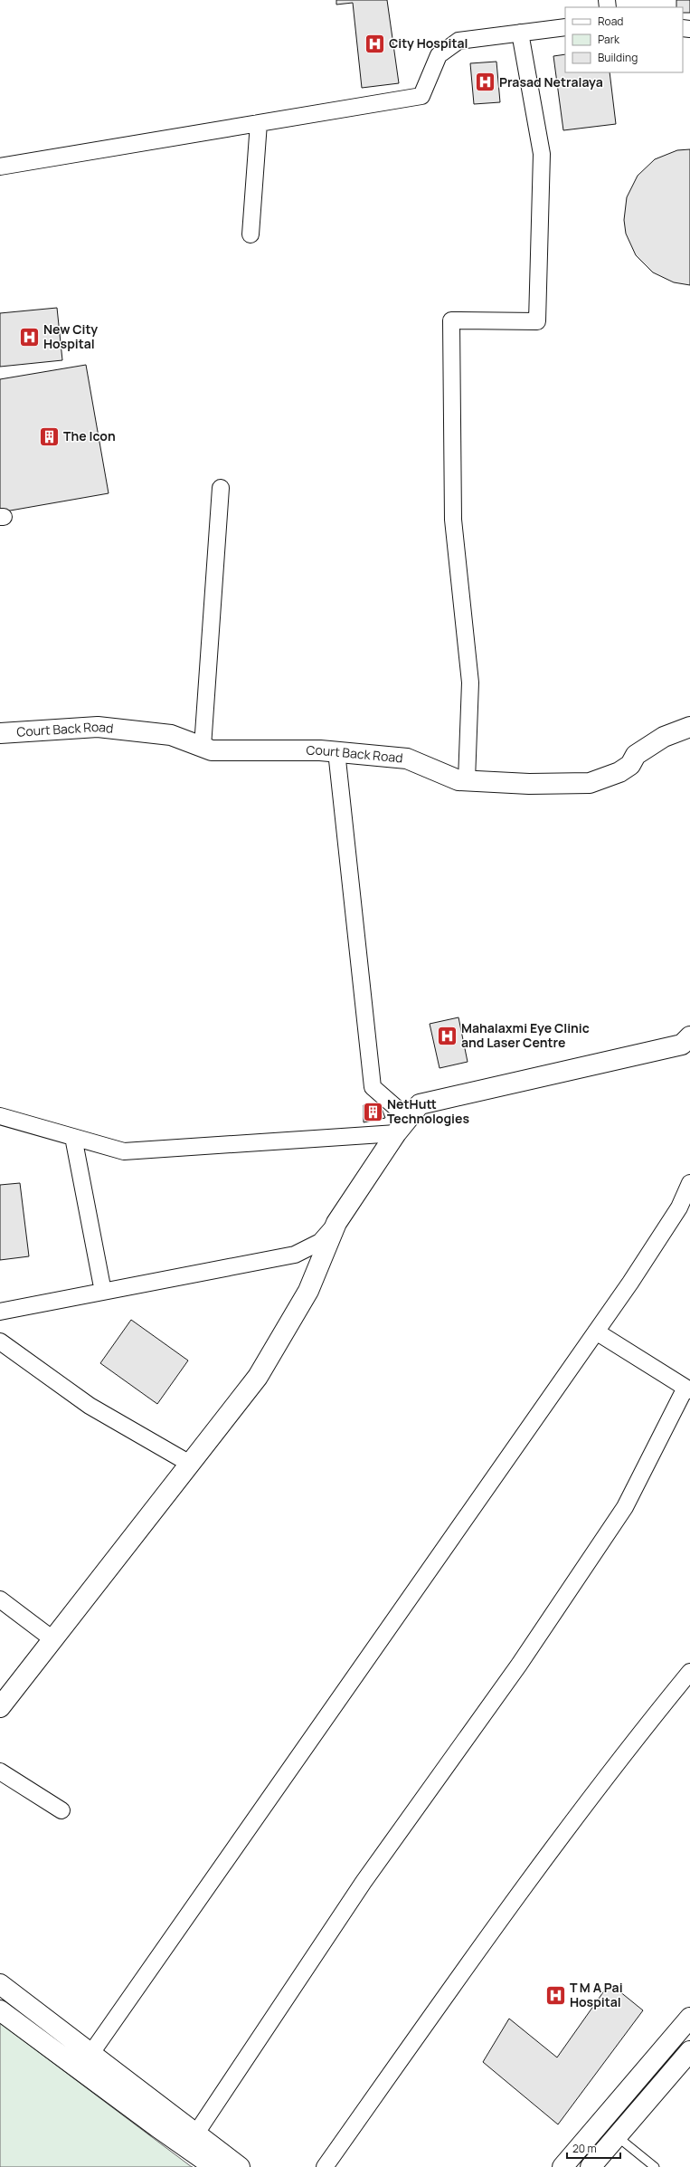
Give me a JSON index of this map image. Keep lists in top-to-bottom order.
{
  "streets": {
    "street": ["Court Back Road"]
  },
  "places": {
    "hospital": [
      "City Hospital",
      "Prasad Netralaya",
      "New City Hospital",
      "Mahalaxmi Eye Clinic and Laser Centre",
      "T M A Pai Hospital"
    ],
    "building": ["The Icon", "NetHutt Technologies"]
  },
  "legend": ["Road", "Park", "Building"],
  "scale_bar": "20 m"
}
